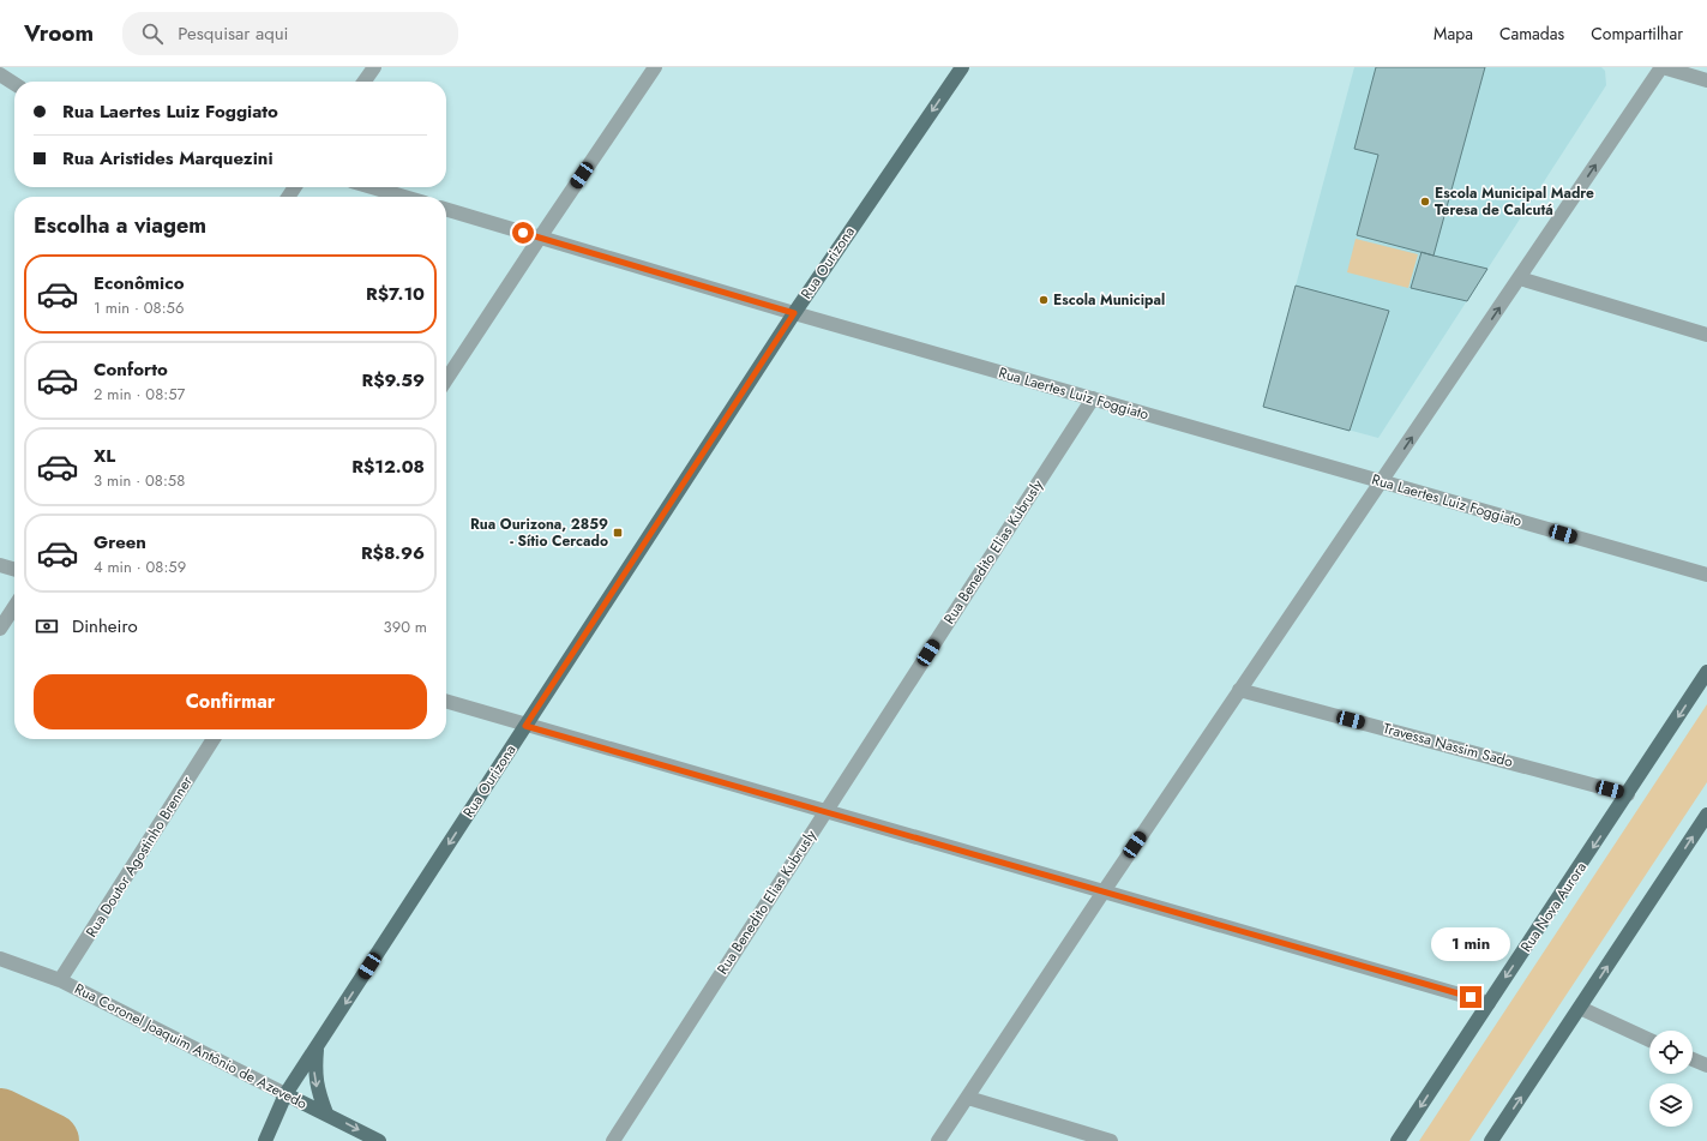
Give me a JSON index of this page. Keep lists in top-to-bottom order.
{
  "streets": {
    "main road": ["Rua Ourizona", "Rua Nova Aurora", "Rua Coronel Joaquim Antônio de Azevedo"],
    "street": [
      "Rua Laertes Luiz Foggiato",
      "Rua Benedito Elias Kubrusly",
      "Travessa Nassim Sado",
      "Rua Doutor Agostinho Brenner"
    ]
  },
  "crossings": [
    ["Rua Ourizona", "Rua Laertes Luiz Foggiato"],
    ["Rua Ourizona", "Rua Coronel Joaquim Antônio de Azevedo"],
    ["Rua Laertes Luiz Foggiato", "Rua Benedito Elias Kubrusly"],
    ["Travessa Nassim Sado", "Rua Nova Aurora"],
    ["Rua Doutor Agostinho Brenner", "Rua Coronel Joaquim Antônio de Azevedo"]
  ],
  "one_way": ["Rua Ourizona"],
  "places": {
    "other": ["Escola Municipal Madre Teresa de Calcutá", "Escola Municipal"],
    "transit": ["Rua Ourizona, 2859 - Sítio Cercado"]
  },
  "page": {
    "header": "Vroom",
    "search": "Pesquisar aqui",
    "nav": ["Mapa", "Camadas", "Compartilhar"],
    "banner": ["Rua Laertes Luiz Foggiato", "Rua Aristides Marquezini"],
    "heading": "Escolha a viagem",
    "list": [
      {
        "name": "Econômico",
        "note": "1 min · 08:56",
        "value": "R$7.10"
      },
      {
        "name": "Conforto",
        "note": "2 min · 08:57",
        "value": "R$9.59"
      },
      {
        "name": "XL",
        "note": "3 min · 08:58",
        "value": "R$12.08"
      },
      {
        "name": "Green",
        "note": "4 min · 08:59",
        "value": "R$8.96"
      }
    ],
    "pay": ["Dinheiro", "390 m"],
    "buttons": "Confirmar",
    "bubble": "1 min"
  }
}
